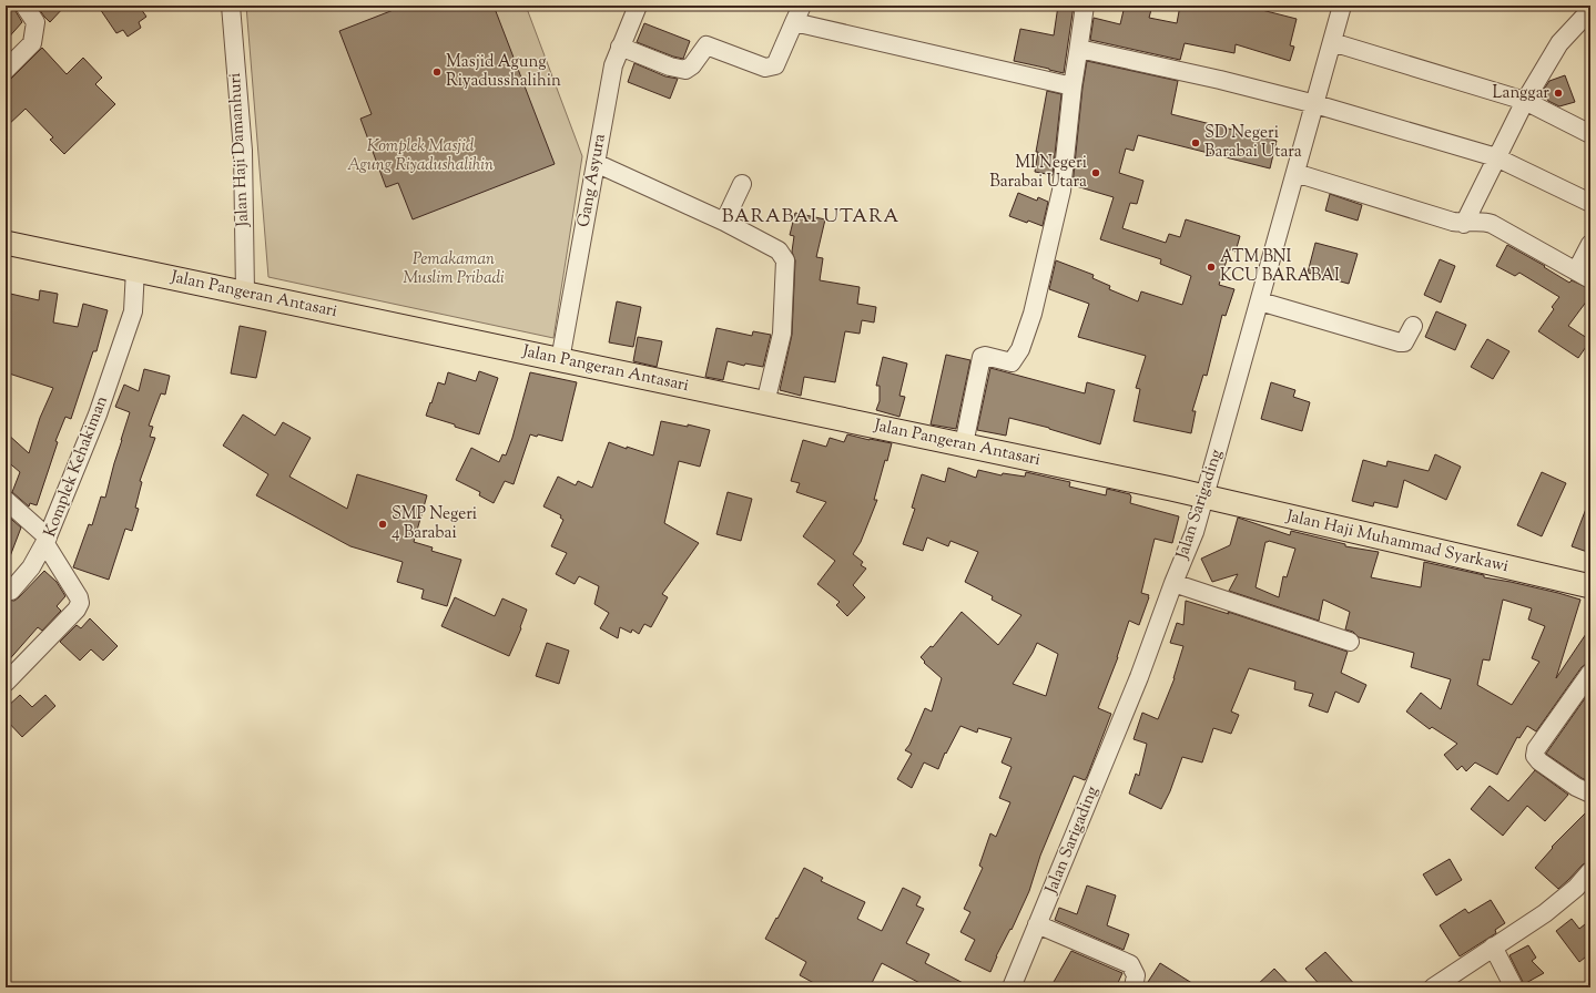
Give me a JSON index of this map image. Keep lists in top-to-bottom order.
{
  "streets": {
    "main road": ["Jalan Pangeran Antasari", "Jalan Haji Muhammad Syarkawi"],
    "street": [
      "Jalan Haji Damanhuri",
      "Gang Asyura",
      "Komplek Kehakiman",
      "Jalan Sarigading"
    ]
  },
  "crossings": [
    ["Jalan Haji Damanhuri", "Jalan Pangeran Antasari"],
    ["Gang Asyura", "Jalan Pangeran Antasari"],
    ["Jalan Pangeran Antasari", "Komplek Kehakiman"],
    ["Jalan Pangeran Antasari", "Jalan Sarigading"],
    ["Jalan Pangeran Antasari", "Jalan Haji Muhammad Syarkawi"],
    ["Jalan Sarigading", "Jalan Haji Muhammad Syarkawi"]
  ],
  "districts": ["BARABAI UTARA"],
  "parks": ["Komplek Masjid Agung Riyadushalihin", "Pemakaman Muslim Pribadi"],
  "places": [
    "Masjid Agung Riyadusshalihin",
    "Langgar",
    "SD Negeri Barabai Utara",
    "MI Negeri Barabai Utara",
    "ATM BNI KCU BARABAI",
    "SMP Negeri 4 Barabai"
  ]
}
